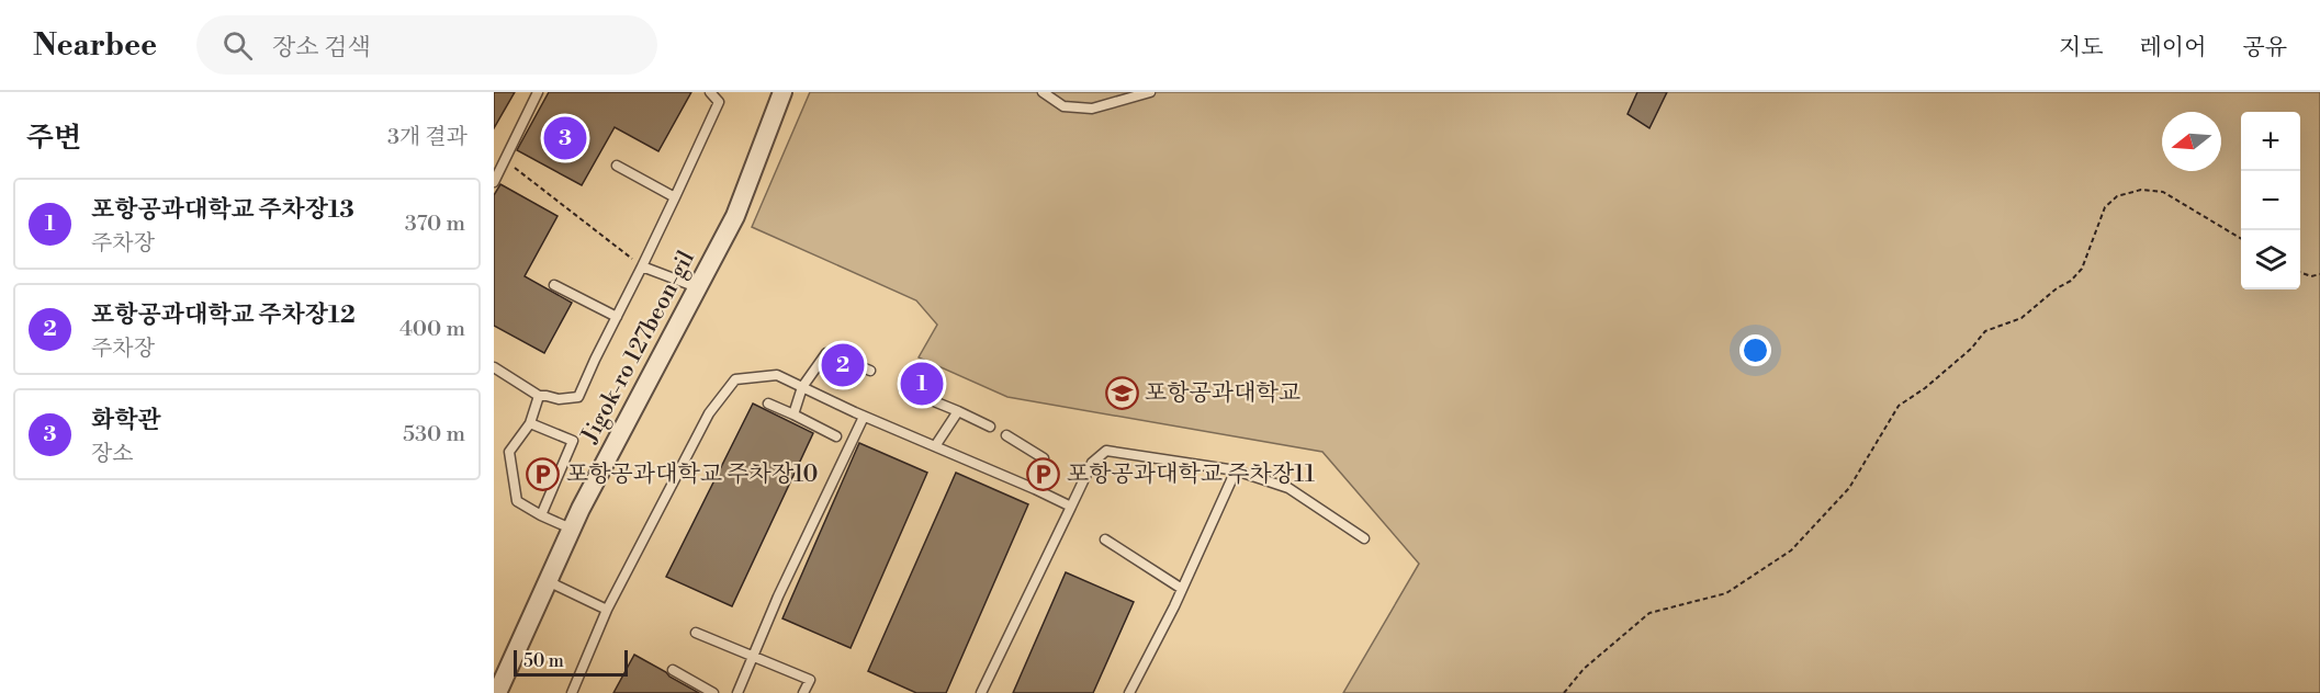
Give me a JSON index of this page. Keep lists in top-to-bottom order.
{
  "streets": {
    "street": ["Jigok-ro 127beon-gil"]
  },
  "places": {
    "school or university": ["포항공과대학교"],
    "parking": ["포항공과대학교 주차장10", "포항공과대학교 주차장11"]
  },
  "scale_bar": "50 m",
  "north": "left",
  "page": {
    "header": "Nearbee",
    "search": "장소 검색",
    "nav": ["지도", "레이어", "공유"],
    "heading": ["주변", "3개 결과"],
    "map_buttons": ["+", "−"],
    "pins": ["3", "2", "1"],
    "list": [
      {
        "mark": "1",
        "name": "포항공과대학교 주차장13",
        "note": "주차장",
        "value": "370 m"
      },
      {
        "mark": "2",
        "name": "포항공과대학교 주차장12",
        "note": "주차장",
        "value": "400 m"
      },
      {
        "mark": "3",
        "name": "화학관",
        "note": "장소",
        "value": "530 m"
      }
    ],
    "scale": "50 m"
  }
}
